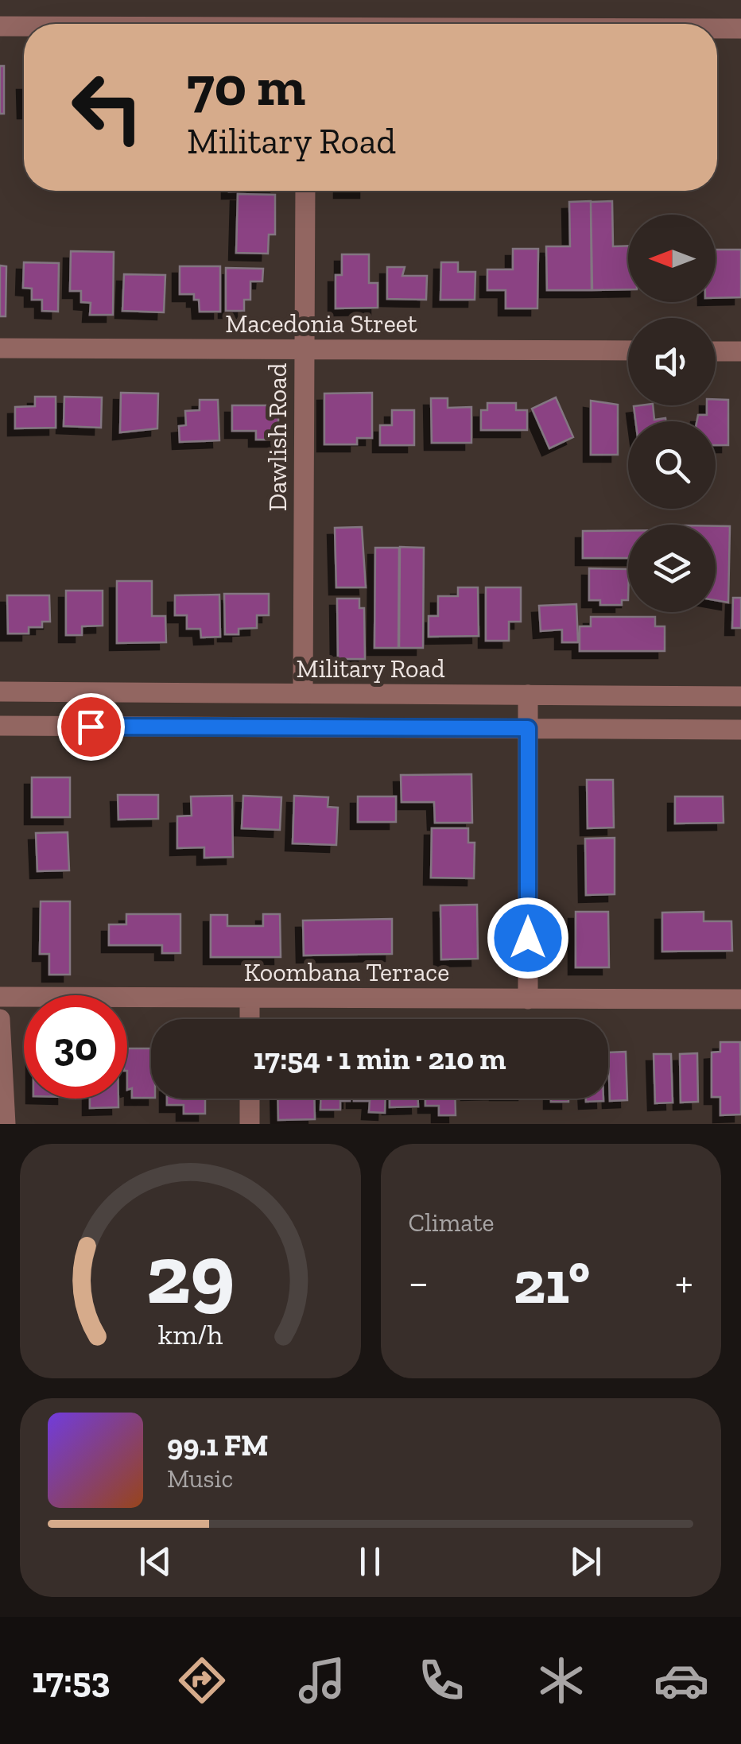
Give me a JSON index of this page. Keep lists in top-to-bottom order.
{
  "streets": {
    "street": [
      "Macedonia Street",
      "Dawlish Road",
      "Military Road",
      "Koombana Terrace"
    ]
  },
  "crossings": [
    ["Macedonia Street", "Dawlish Road"],
    ["Dawlish Road", "Military Road"]
  ],
  "north": "left",
  "page": {
    "turn": ["70 m", "Military Road"],
    "limit": "30",
    "trip": "17:54 · 1 min · 210 m",
    "tile": "Climate",
    "heat": ["−", "21°", "+"],
    "song": ["99.1 FM", "Music"],
    "tabs": "17:53",
    "gauge": ["29", "km/h"]
  }
}
